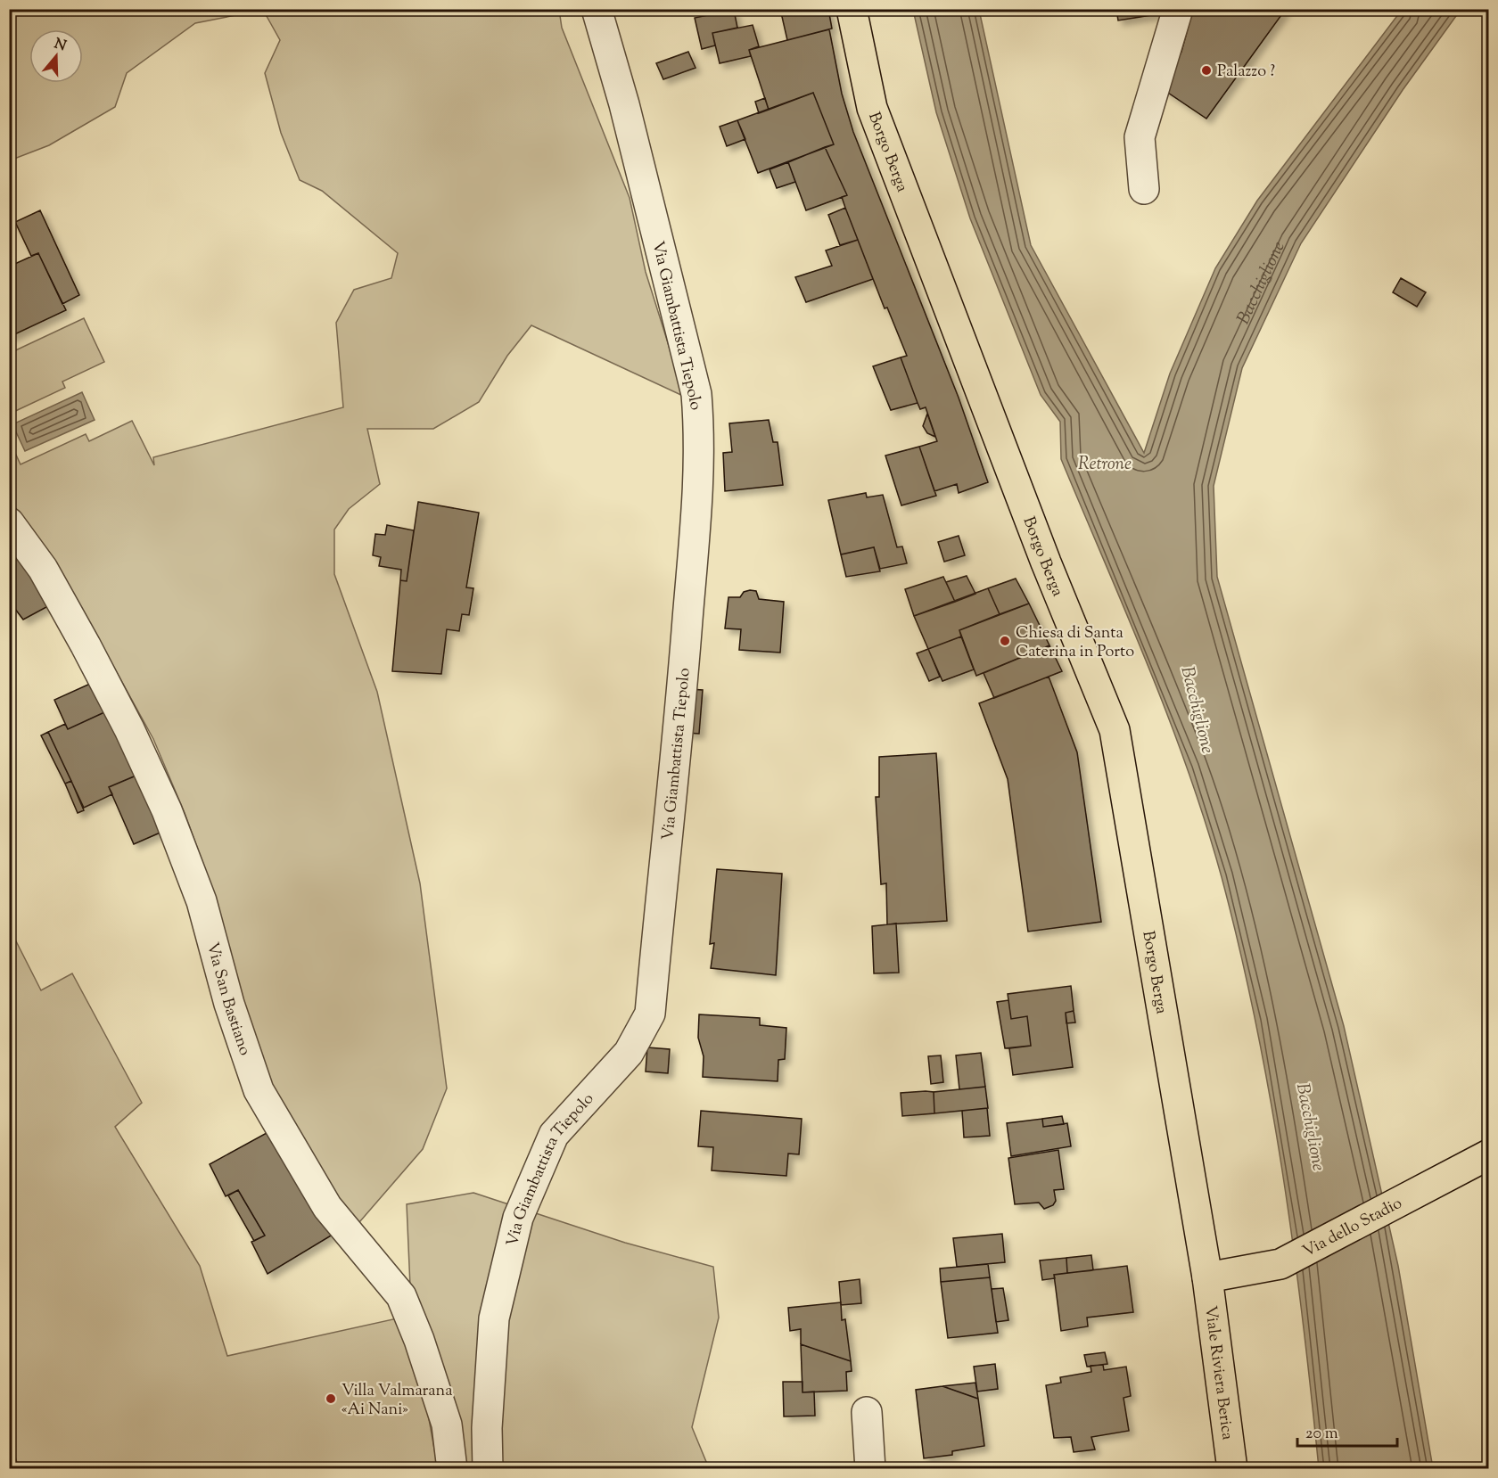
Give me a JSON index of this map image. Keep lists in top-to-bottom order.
{
  "streets": {
    "main road": ["Borgo Berga", "Via dello Stadio", "Viale Riviera Berica"],
    "street": ["Via Giambattista Tiepolo", "Via San Bastiano"]
  },
  "crossings": [
    ["Borgo Berga", "Via dello Stadio"],
    ["Borgo Berga", "Viale Riviera Berica"],
    ["Via dello Stadio", "Viale Riviera Berica"]
  ],
  "water": ["Bacchiglione", "Retrone"],
  "places": ["Palazzo ?", "Chiesa di Santa Caterina in Porto", "Villa Valmarana «Ai Nani»"],
  "scale_bar": "20 m",
  "north": "top"
}
